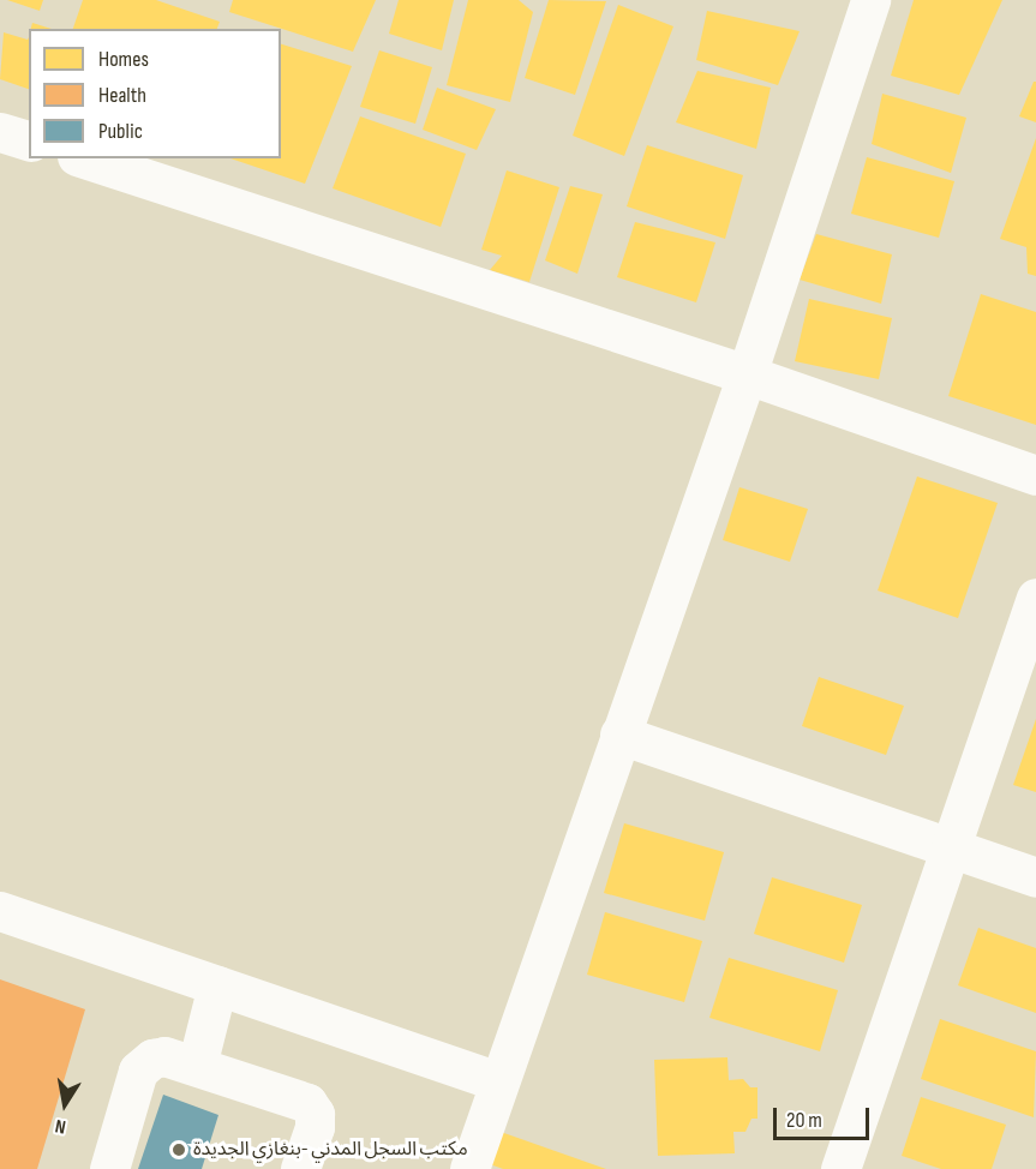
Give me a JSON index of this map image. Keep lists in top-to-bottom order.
{
  "places": ["مكتب السجل المدني -بنغازي الجديدة"],
  "legend": ["Homes", "Health", "Public"],
  "scale_bar": "20 m",
  "north": "bottom"
}
